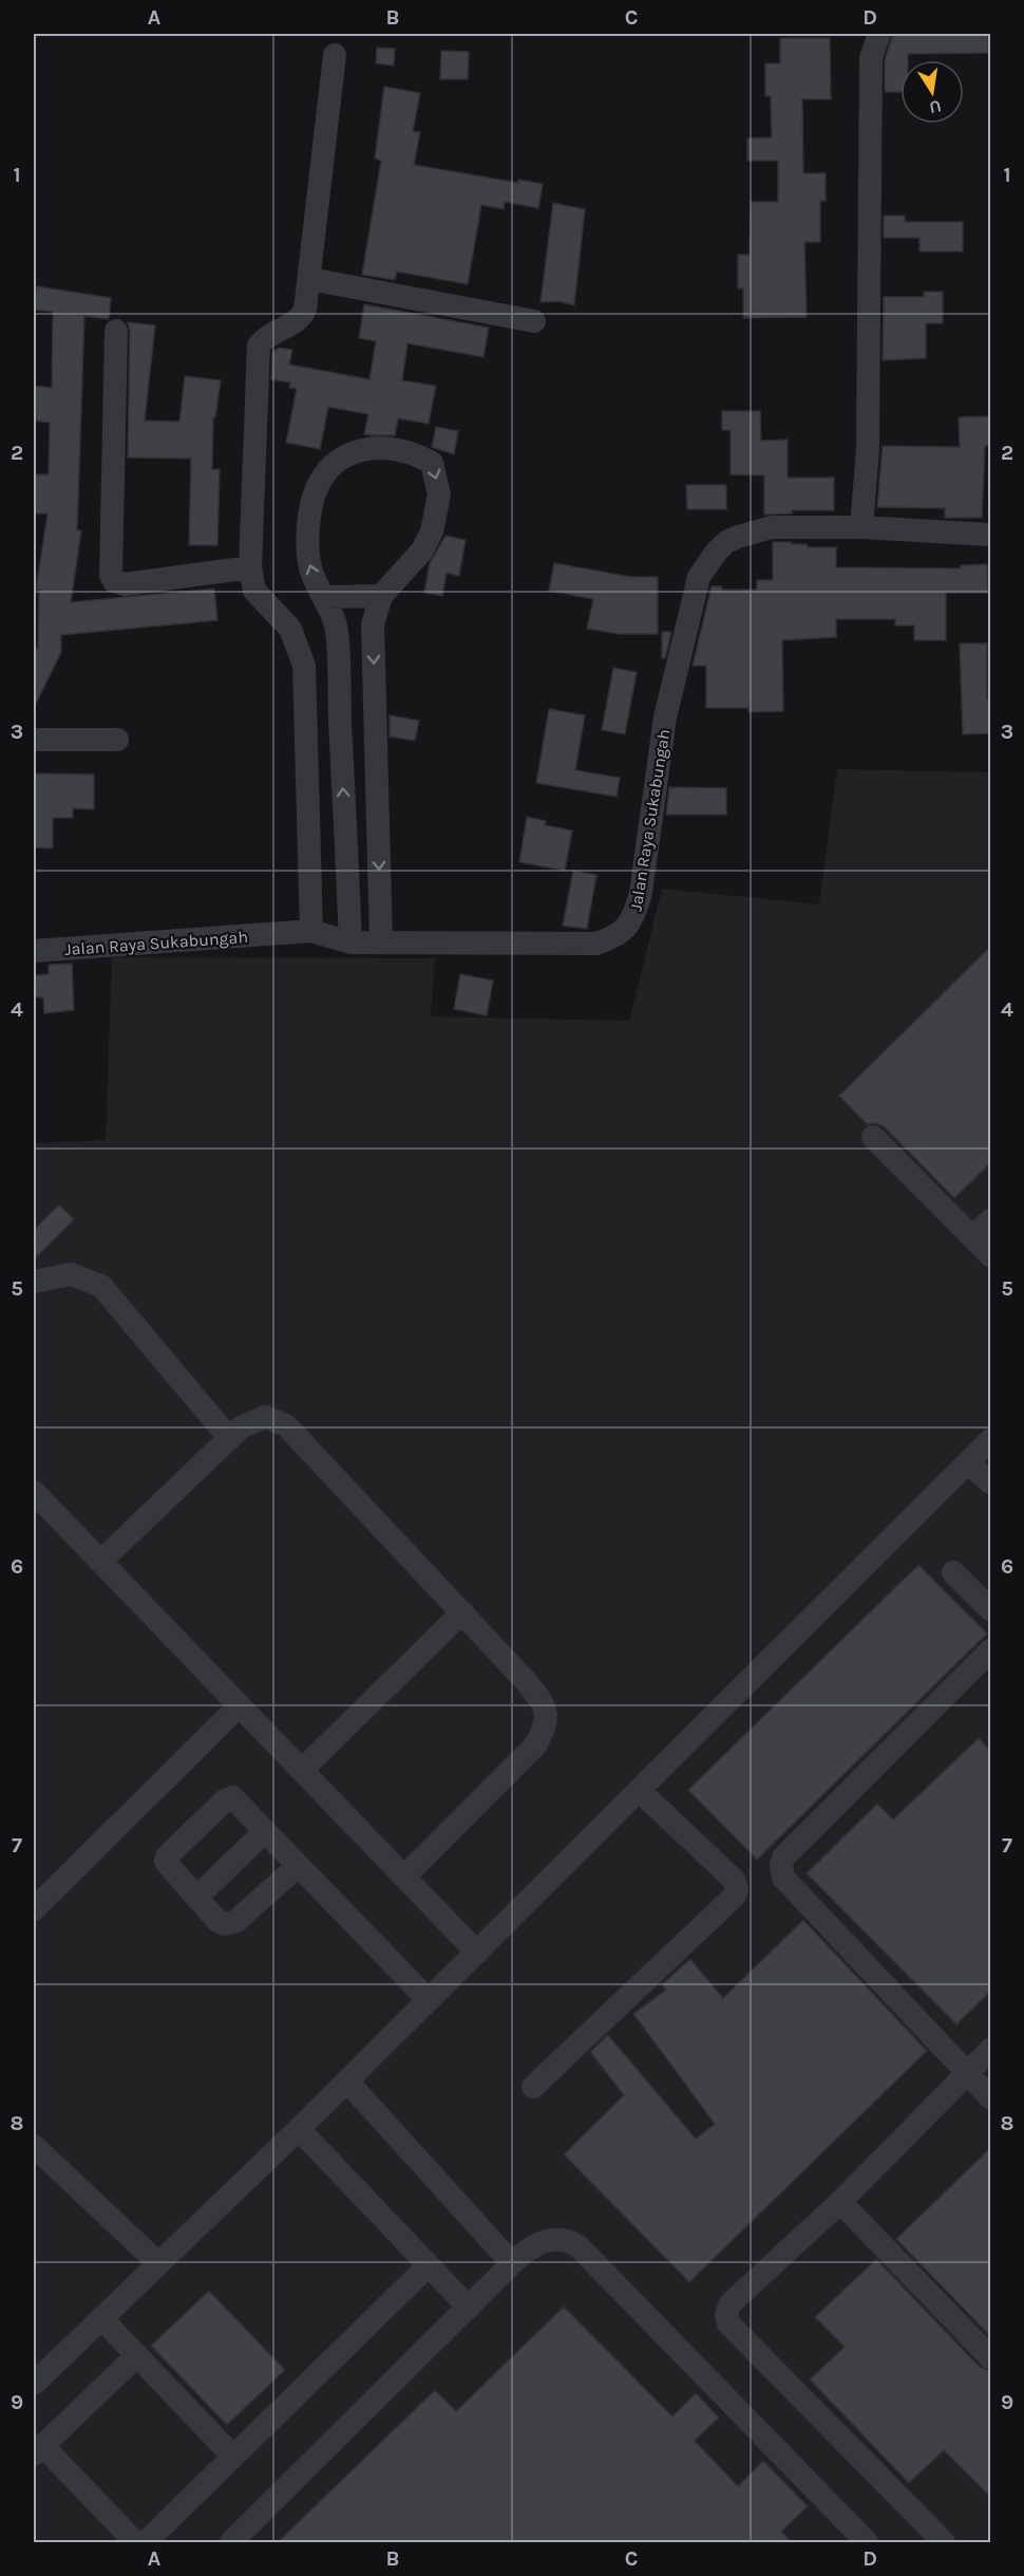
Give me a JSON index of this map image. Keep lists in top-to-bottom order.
{
  "streets": {
    "street": ["Jalan Raya Sukabungah"]
  },
  "north": "bottom",
  "grid": {
    "columns": [
      "A",
      "B",
      "C",
      "D"
    ],
    "rows": [
      "1",
      "2",
      "3",
      "4",
      "5",
      "6",
      "7",
      "8",
      "9"
    ]
  }
}
